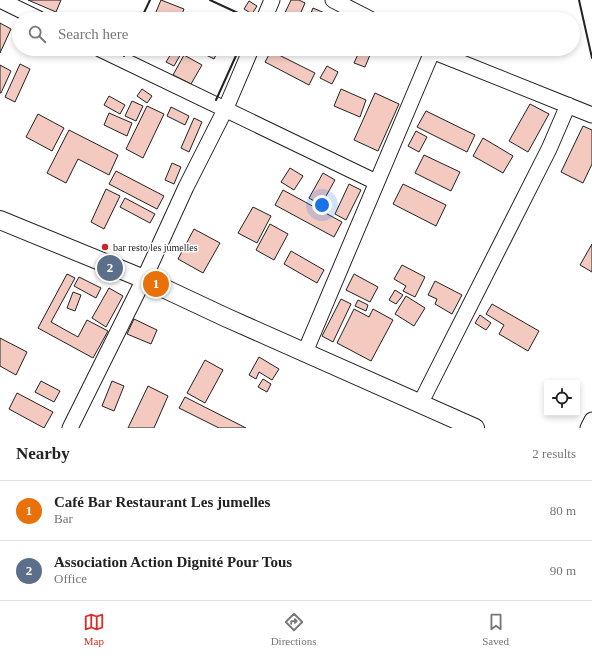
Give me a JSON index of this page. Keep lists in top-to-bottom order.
{
  "places": ["bar resto les jumelles"],
  "page": {
    "search": "Search here",
    "pins": ["2", "1"],
    "heading": ["Nearby", "2 results"],
    "list": [
      {
        "mark": "1",
        "name": "Café Bar Restaurant Les jumelles",
        "note": "Bar",
        "value": "80 m"
      },
      {
        "mark": "2",
        "name": "Association Action Dignité Pour Tous",
        "note": "Office",
        "value": "90 m"
      }
    ],
    "nav": ["Map", "Directions", "Saved"]
  }
}
